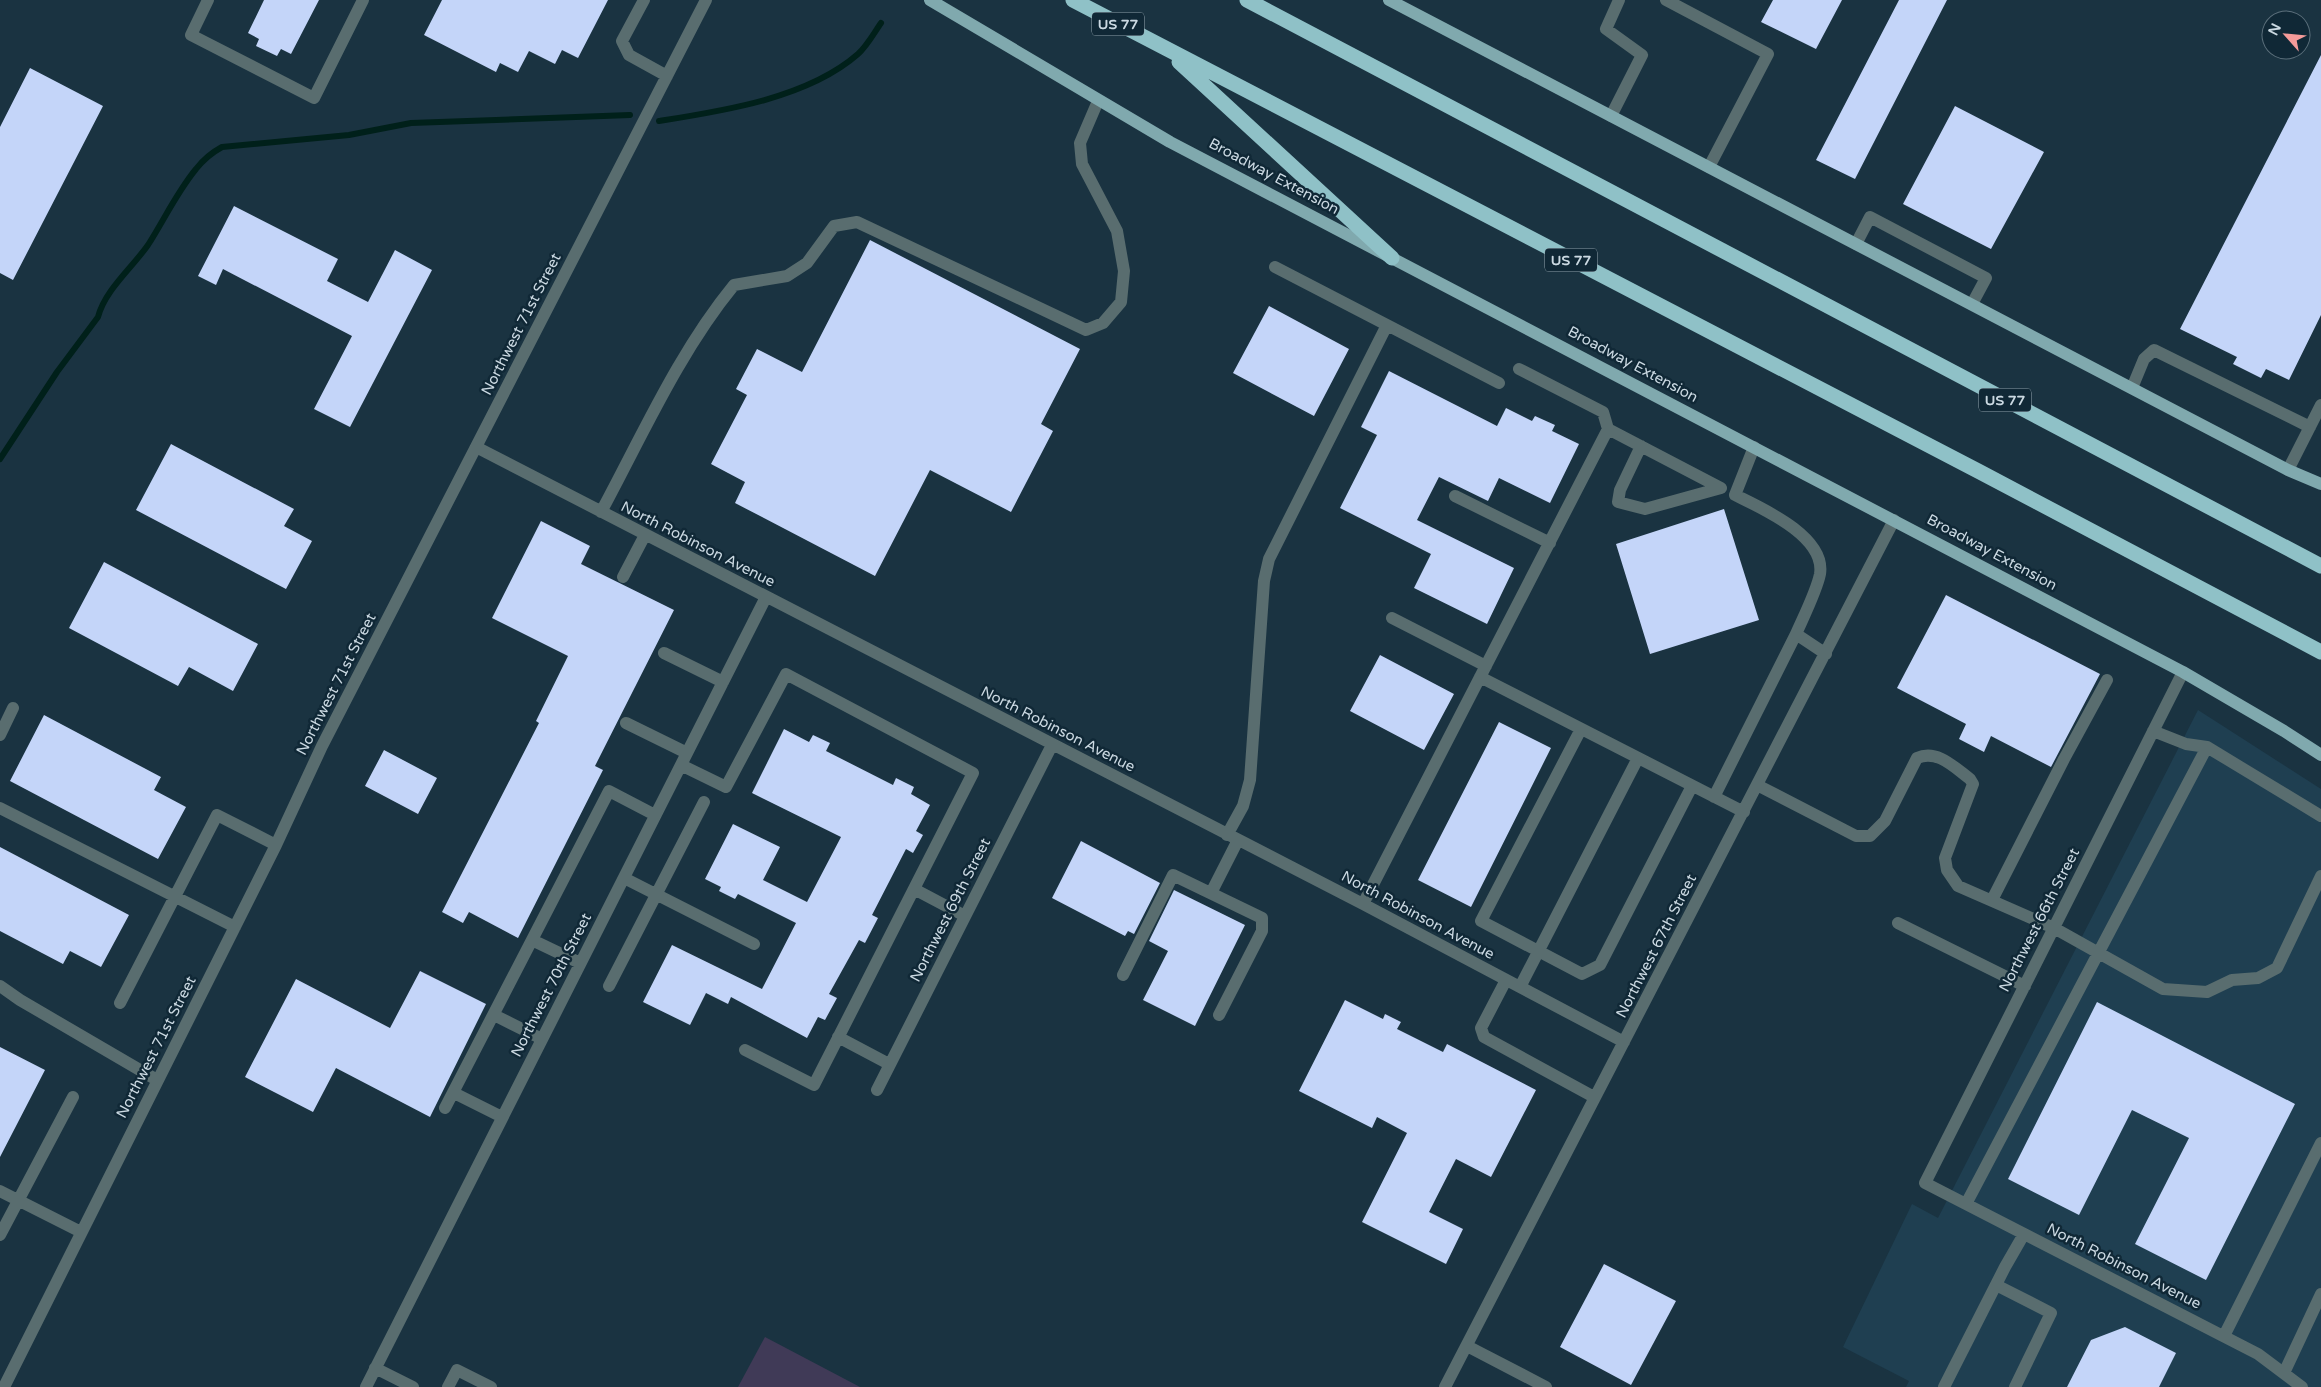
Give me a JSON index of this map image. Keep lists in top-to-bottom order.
{
  "streets": {
    "highway": ["US 77"],
    "main road": ["Broadway Extension"],
    "street": [
      "Northwest 71st Street",
      "North Robinson Avenue",
      "Northwest 69th Street",
      "Northwest 66th Street",
      "Northwest 67th Street",
      "Northwest 70th Street"
    ]
  },
  "crossings": [
    ["Broadway Extension", "Northwest 66th Street"],
    ["Broadway Extension", "Northwest 67th Street"],
    ["Northwest 71st Street", "North Robinson Avenue"],
    ["North Robinson Avenue", "Northwest 69th Street"],
    ["North Robinson Avenue", "Northwest 66th Street"],
    ["North Robinson Avenue", "Northwest 67th Street"],
    ["North Robinson Avenue", "Northwest 70th Street"]
  ],
  "north": "top left"
}
